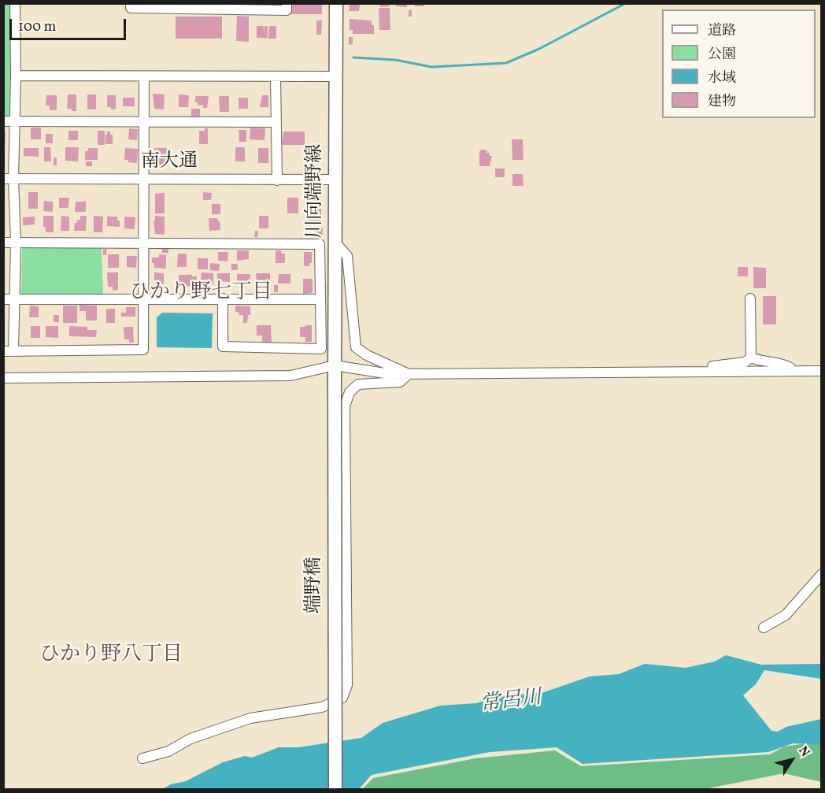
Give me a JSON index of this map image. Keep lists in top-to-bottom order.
{
  "streets": {
    "main road": ["川向端野線", "端野橋"],
    "street": ["南大通"]
  },
  "crossings": [
    ["南大通", "川向端野線"],
    ["川向端野線", "端野橋"]
  ],
  "districts": ["ひかり野七丁目", "ひかり野八丁目"],
  "water": ["常呂川"],
  "legend": [
    "道路",
    "公園",
    "水域",
    "建物"
  ],
  "scale_bar": "100 m",
  "north": "top right"
}
